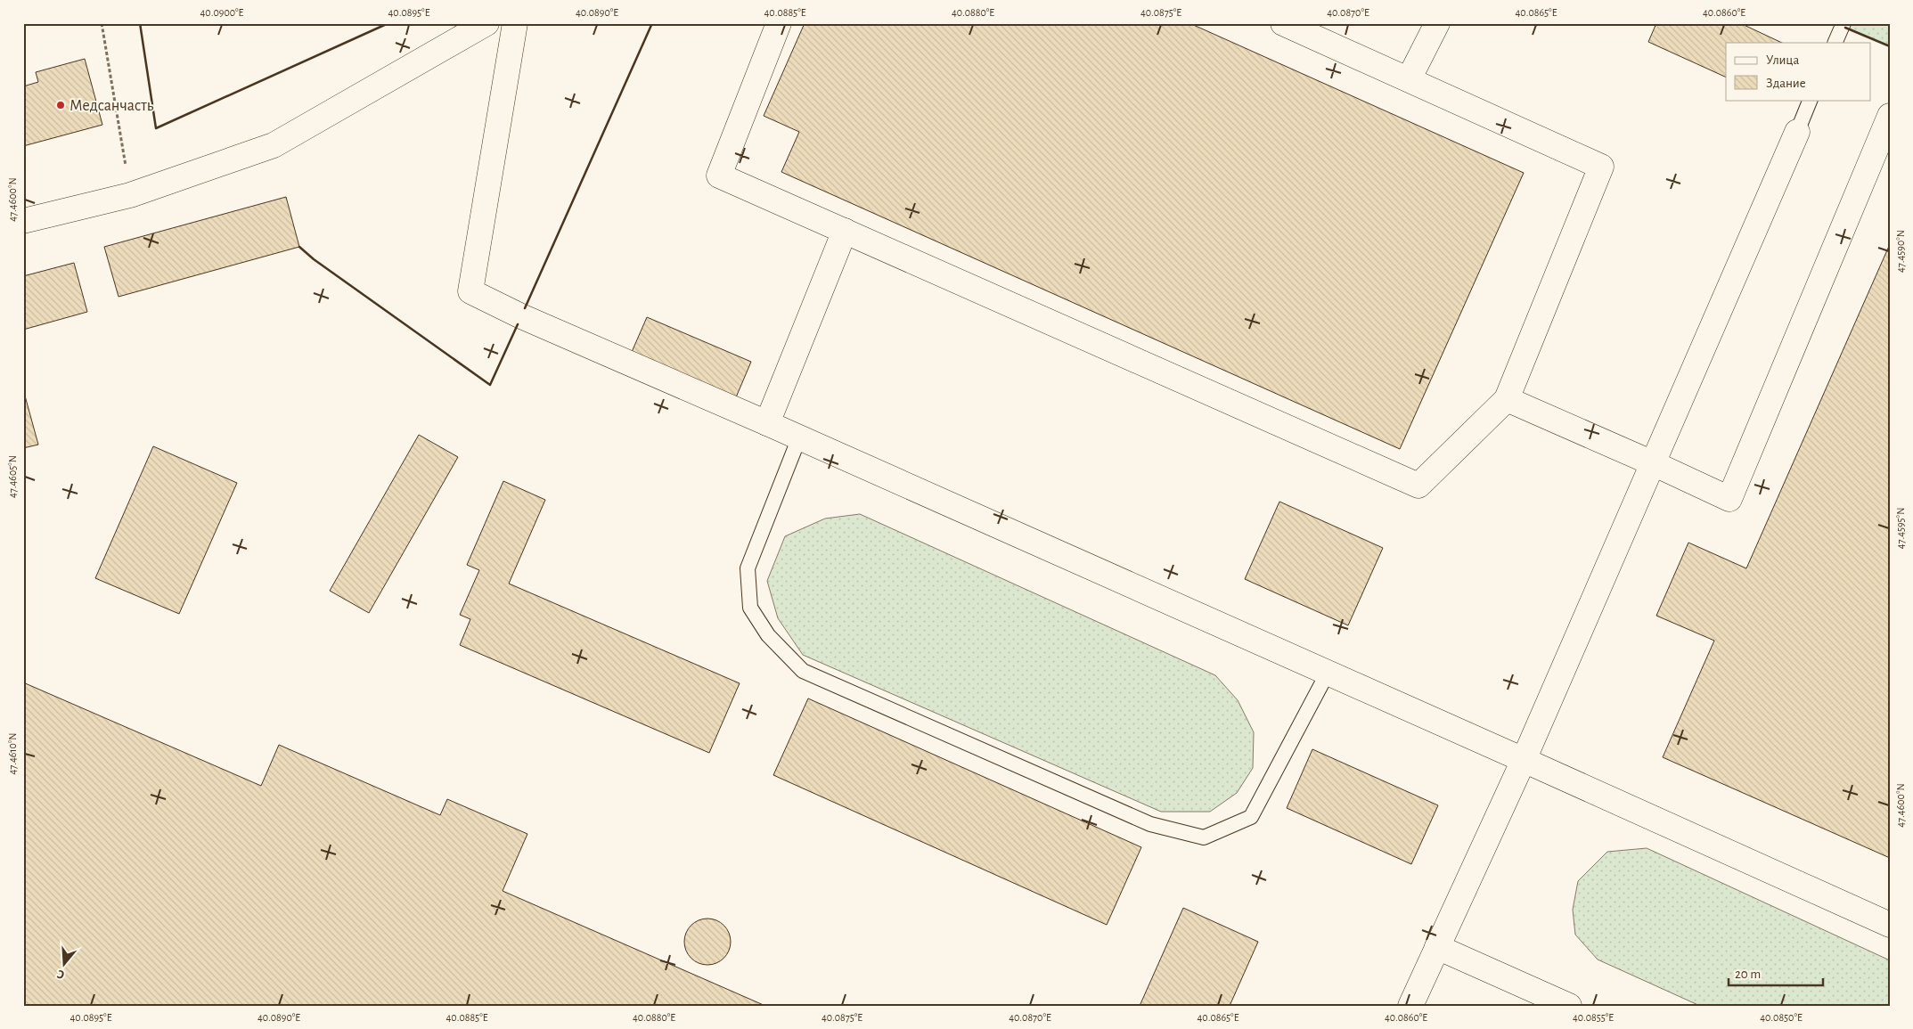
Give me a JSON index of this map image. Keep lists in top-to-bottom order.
{
  "places": ["Медсанчасть"],
  "legend": ["Улица", "Здание"],
  "scale_bar": "20 m",
  "north": "bottom",
  "coordinates": [
    "40.0900°E",
    "40.0895°E",
    "40.0890°E",
    "40.0885°E",
    "40.0880°E",
    "40.0875°E",
    "40.0870°E",
    "40.0865°E",
    "40.0860°E",
    "47.4600°N",
    "47.4590°N",
    "47.4605°N",
    "47.4595°N",
    "47.4610°N",
    "40.0855°E",
    "40.0850°E"
  ]
}
